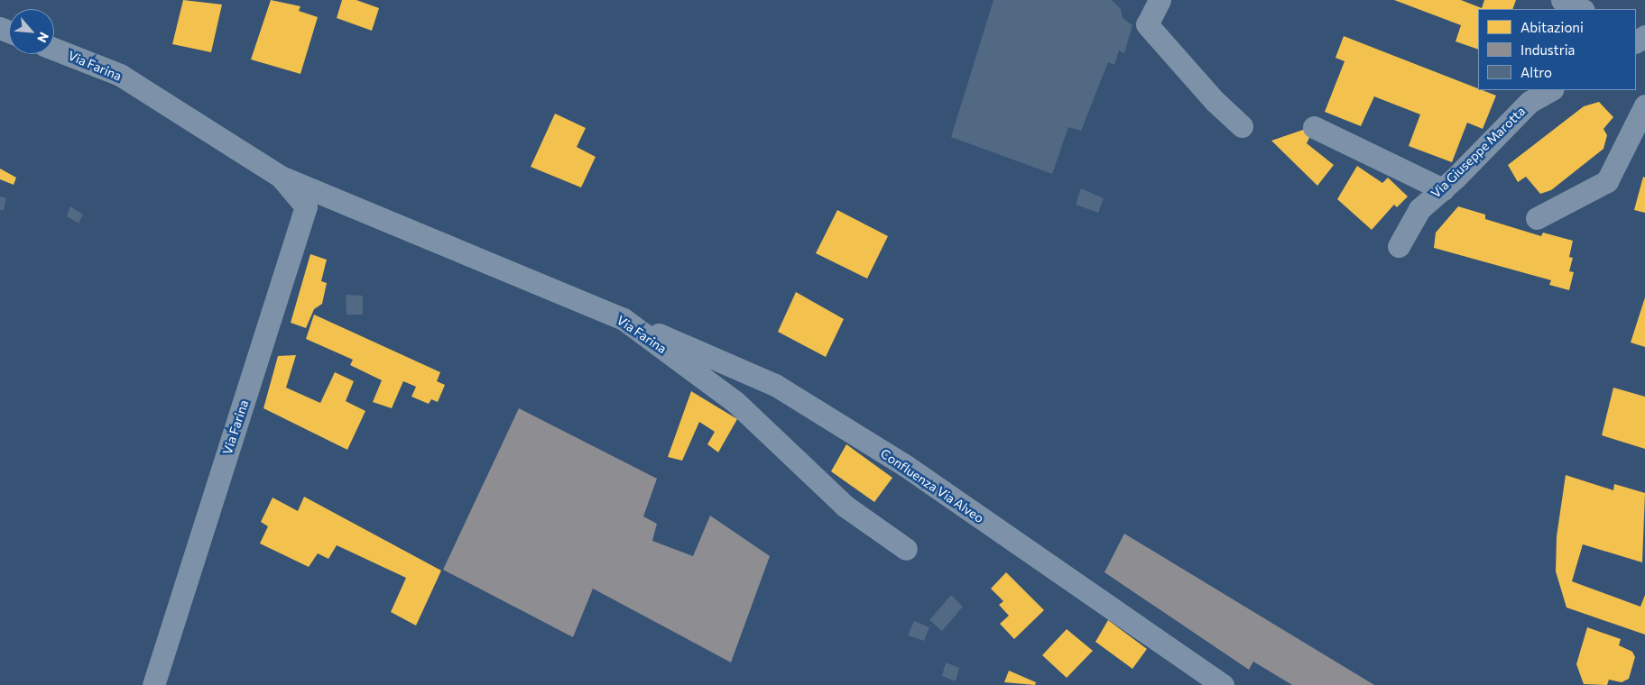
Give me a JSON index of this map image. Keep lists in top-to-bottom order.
{
  "streets": {
    "street": ["Via Farina", "Via Giuseppe Marotta", "Confluenza Via Alveo"]
  },
  "crossings": [
    ["Via Farina", "Confluenza Via Alveo"]
  ],
  "legend": ["Abitazioni", "Industria", "Altro"],
  "north": "bottom right"
}
